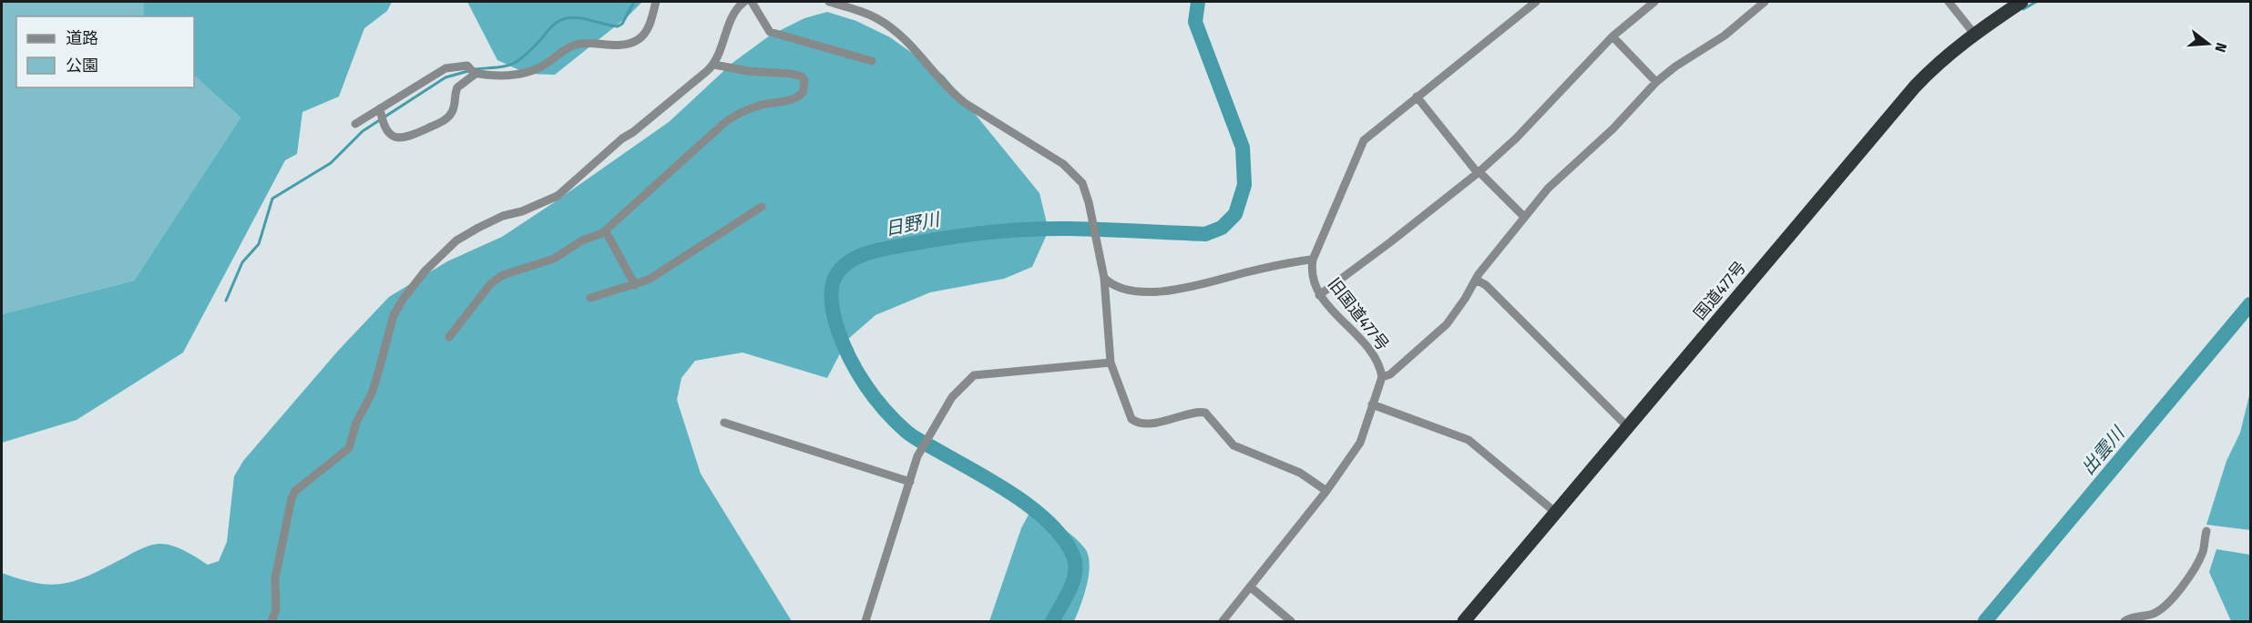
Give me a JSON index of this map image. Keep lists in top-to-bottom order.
{
  "streets": {
    "highway": ["国道477号"],
    "street": ["旧国道477号"]
  },
  "water": ["日野川", "出雲川"],
  "legend": ["道路", "公園"],
  "north": "right"
}
